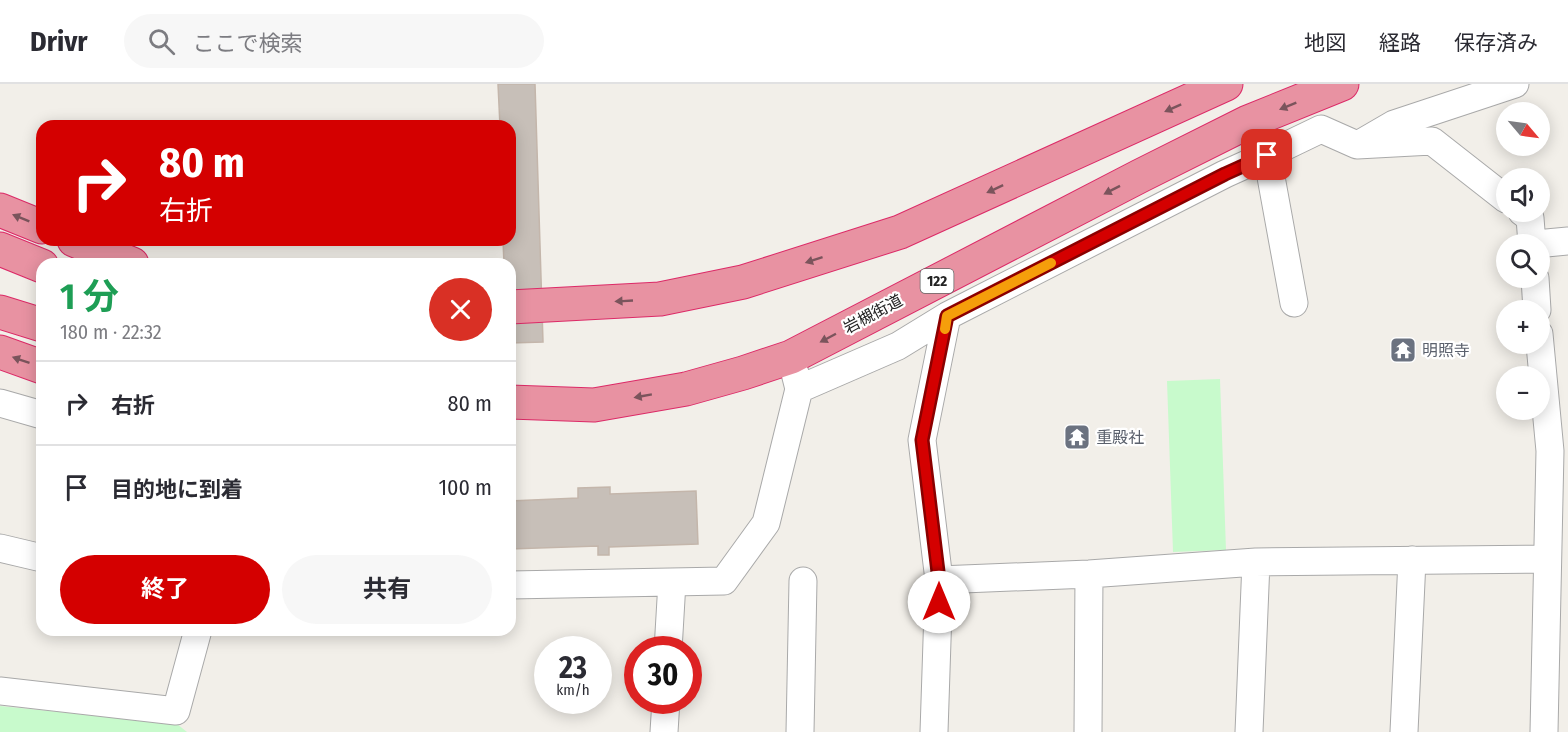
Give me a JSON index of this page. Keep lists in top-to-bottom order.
{
  "streets": {
    "highway": ["122", "岩槻街道"]
  },
  "places": {
    "temple": ["明照寺", "重殿社"]
  },
  "north": "bottom right",
  "page": {
    "header": "Drivr",
    "search": "ここで検索",
    "nav": ["地図", "経路", "保存済み"],
    "map_buttons": ["+", "−"],
    "turn": ["80 m", "右折"],
    "heading": ["1 分", "180 m · 22:32"],
    "list": [
      {
        "name": "右折",
        "value": "80 m"
      },
      {
        "name": "目的地に到着",
        "value": "100 m"
      }
    ],
    "buttons": ["終了", "共有"],
    "speed": "23 km/h",
    "limit": "30"
  }
}
